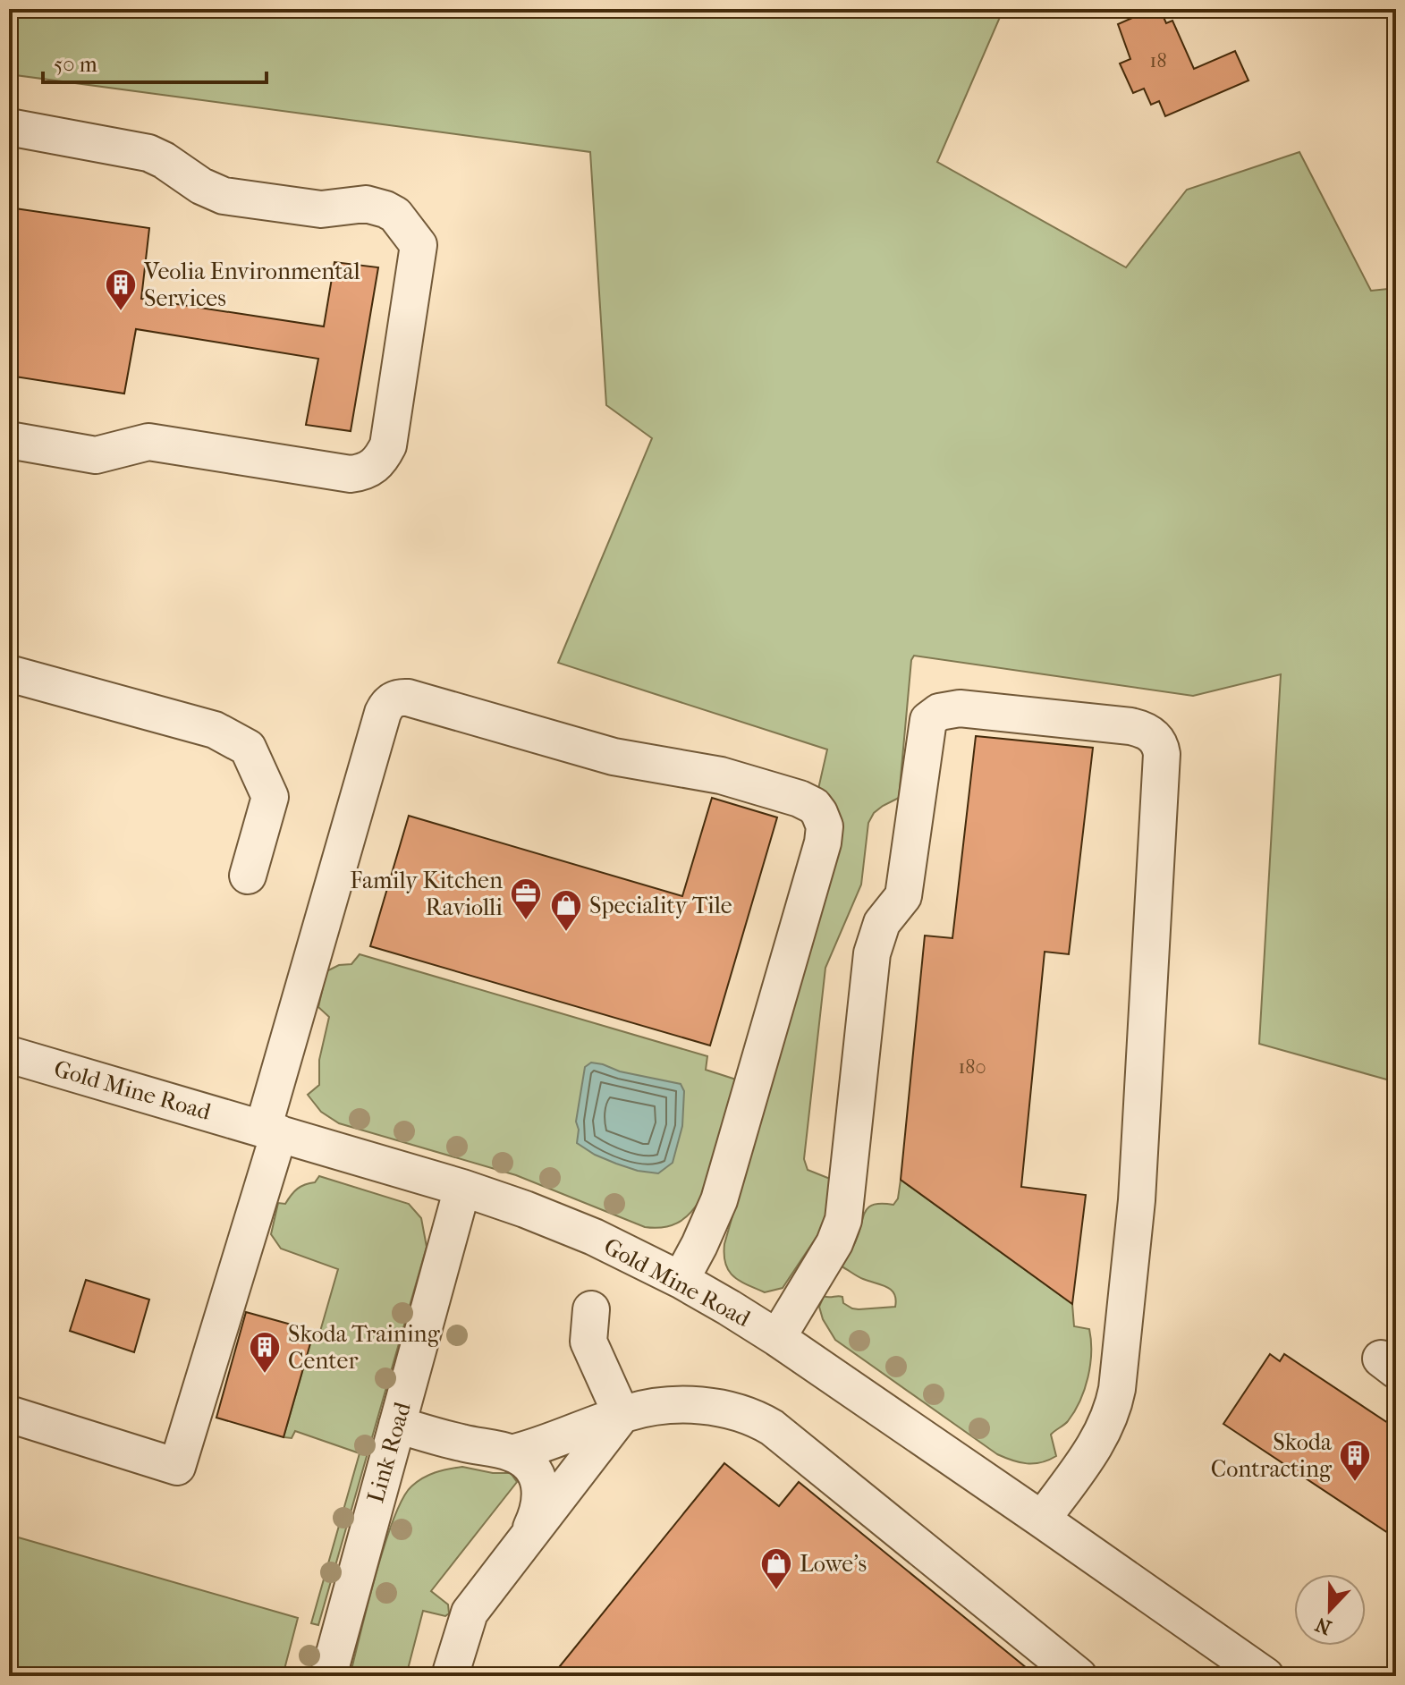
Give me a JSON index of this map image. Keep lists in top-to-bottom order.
{
  "streets": {
    "street": ["Gold Mine Road", "Link Road"]
  },
  "crossings": [
    ["Gold Mine Road", "Link Road"]
  ],
  "places": {
    "building": ["Veolia Environmental Services", "Skoda Training Center", "Skoda Contracting"],
    "office": ["Family Kitchen Raviolli"],
    "shop": ["Speciality Tile", "Lowe's"]
  },
  "house_numbers": ["18", "180"],
  "scale_bar": "50 m",
  "north": "bottom"
}
